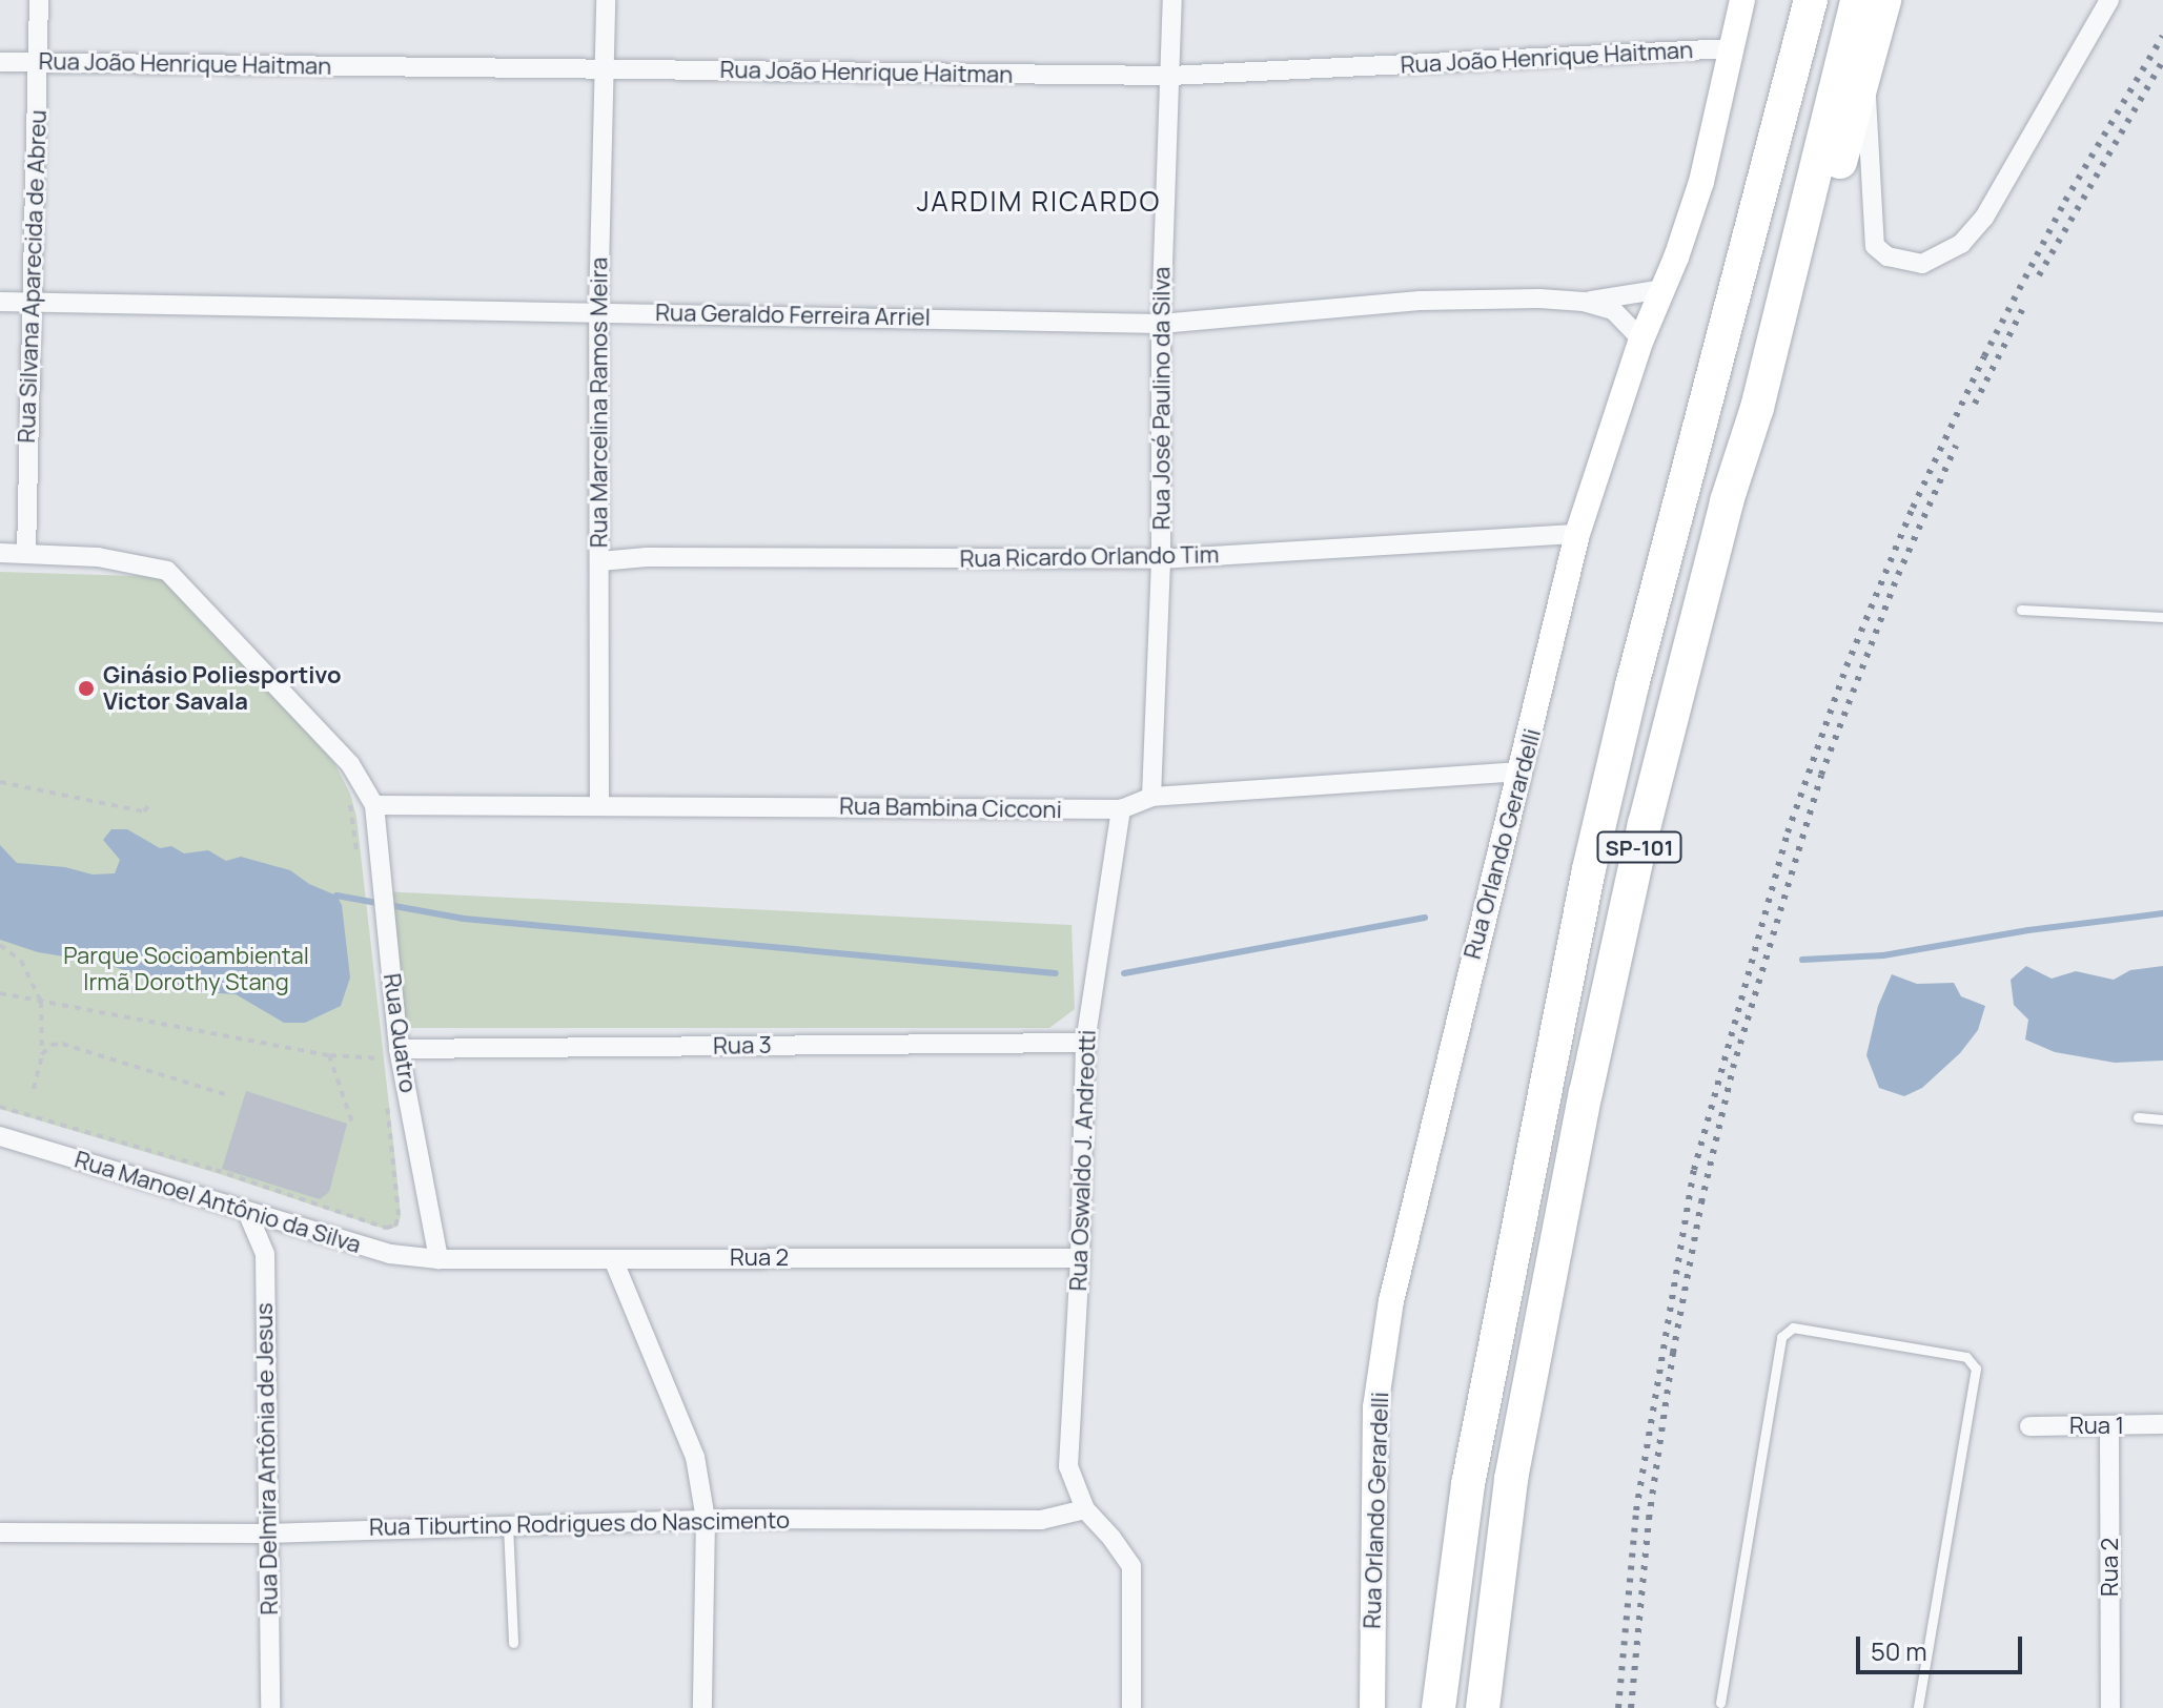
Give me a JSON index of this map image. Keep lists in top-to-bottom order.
{
  "streets": {
    "highway": ["SP-101"],
    "street": [
      "Rua João Henrique Haitman",
      "Rua Silvana Aparecida de Abreu",
      "Rua Geraldo Ferreira Arriel",
      "Rua José Paulino da Silva",
      "Rua Marcelina Ramos Meira",
      "Rua Ricardo Orlando Tim",
      "Rua Bambina Cicconi",
      "Rua Orlando Gerardelli",
      "Rua Quatro",
      "Rua 3",
      "Rua Oswaldo J. Andreotti",
      "Rua Manoel Antônio da Silva",
      "Rua 2",
      "Rua 1",
      "Rua Delmira Antônia de Jesus",
      "Rua Tiburtino Rodrigues do Nascimento"
    ]
  },
  "crossings": [
    ["Rua João Henrique Haitman", "Rua Silvana Aparecida de Abreu"],
    ["Rua João Henrique Haitman", "Rua José Paulino da Silva"],
    ["Rua João Henrique Haitman", "Rua Marcelina Ramos Meira"],
    ["Rua João Henrique Haitman", "Rua Orlando Gerardelli"],
    ["Rua Silvana Aparecida de Abreu", "Rua Geraldo Ferreira Arriel"],
    ["Rua Geraldo Ferreira Arriel", "Rua José Paulino da Silva"],
    ["Rua Geraldo Ferreira Arriel", "Rua Marcelina Ramos Meira"],
    ["Rua Geraldo Ferreira Arriel", "Rua Orlando Gerardelli"],
    ["Rua José Paulino da Silva", "Rua Ricardo Orlando Tim"],
    ["Rua José Paulino da Silva", "Rua Bambina Cicconi"],
    ["Rua Marcelina Ramos Meira", "Rua Ricardo Orlando Tim"],
    ["Rua Marcelina Ramos Meira", "Rua Bambina Cicconi"],
    ["Rua Ricardo Orlando Tim", "Rua Orlando Gerardelli"],
    ["Rua Bambina Cicconi", "Rua Orlando Gerardelli"],
    ["Rua Bambina Cicconi", "Rua Quatro"],
    ["Rua Bambina Cicconi", "Rua Oswaldo J. Andreotti"],
    ["Rua Quatro", "Rua 3"],
    ["Rua Quatro", "Rua Manoel Antônio da Silva"],
    ["Rua Quatro", "Rua 2"],
    ["Rua 3", "Rua Oswaldo J. Andreotti"],
    ["Rua Oswaldo J. Andreotti", "Rua 2"],
    ["Rua Oswaldo J. Andreotti", "Rua Tiburtino Rodrigues do Nascimento"],
    ["Rua Manoel Antônio da Silva", "Rua 2"],
    ["Rua Manoel Antônio da Silva", "Rua Delmira Antônia de Jesus"],
    ["Rua 2", "Rua 1"],
    ["Rua Delmira Antônia de Jesus", "Rua Tiburtino Rodrigues do Nascimento"]
  ],
  "districts": ["JARDIM RICARDO"],
  "parks": ["Parque Socioambiental Irmã Dorothy Stang"],
  "places": ["Ginásio Poliesportivo Victor Savala"],
  "scale_bar": "50 m"
}
